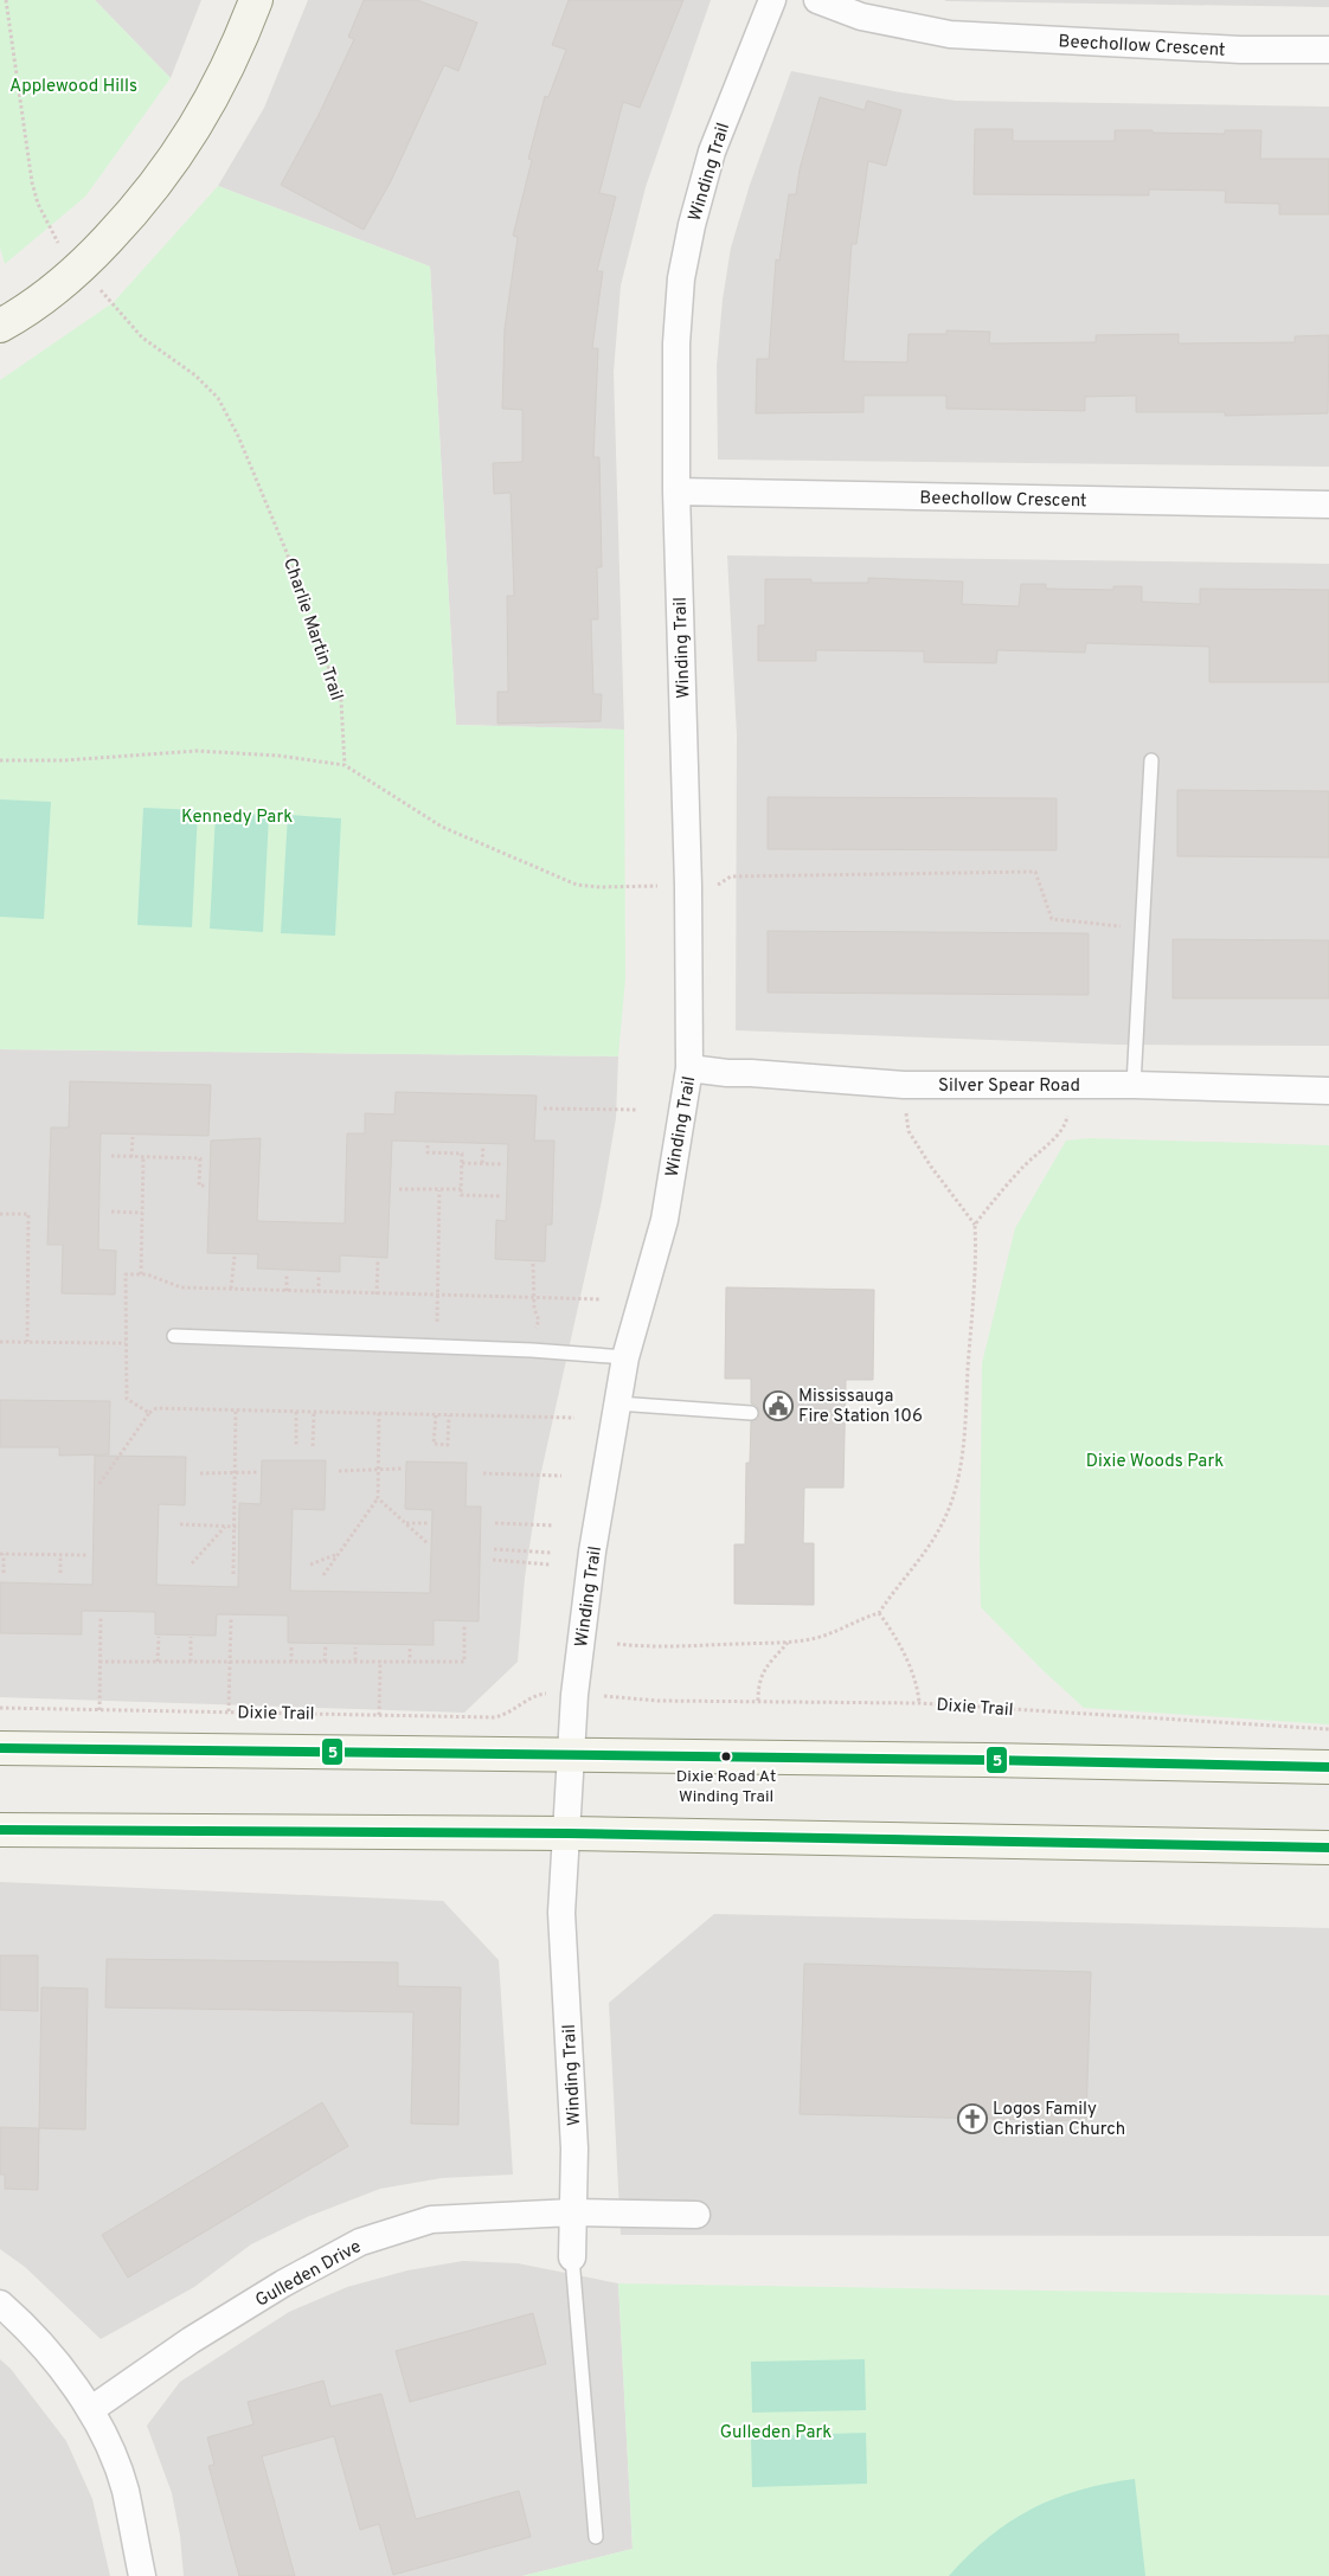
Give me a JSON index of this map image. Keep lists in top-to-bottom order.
{
  "streets": {
    "street": [
      "Beechollow Crescent",
      "Winding Trail",
      "Silver Spear Road",
      "Gulleden Drive"
    ],
    "path": ["Charlie Martin Trail", "Dixie Trail"]
  },
  "crossings": [
    ["Beechollow Crescent", "Winding Trail"],
    ["Winding Trail", "Silver Spear Road"],
    ["Winding Trail", "Gulleden Drive"]
  ],
  "parks": [
    "Applewood Hills",
    "Kennedy Park",
    "Dixie Woods Park",
    "Gulleden Park"
  ],
  "places": {
    "public building": ["Mississauga Fire Station 106"],
    "other": ["Dixie Road At Winding Trail"],
    "church": ["Logos Family Christian Church"]
  },
  "lines": ["transit line 5"]
}
